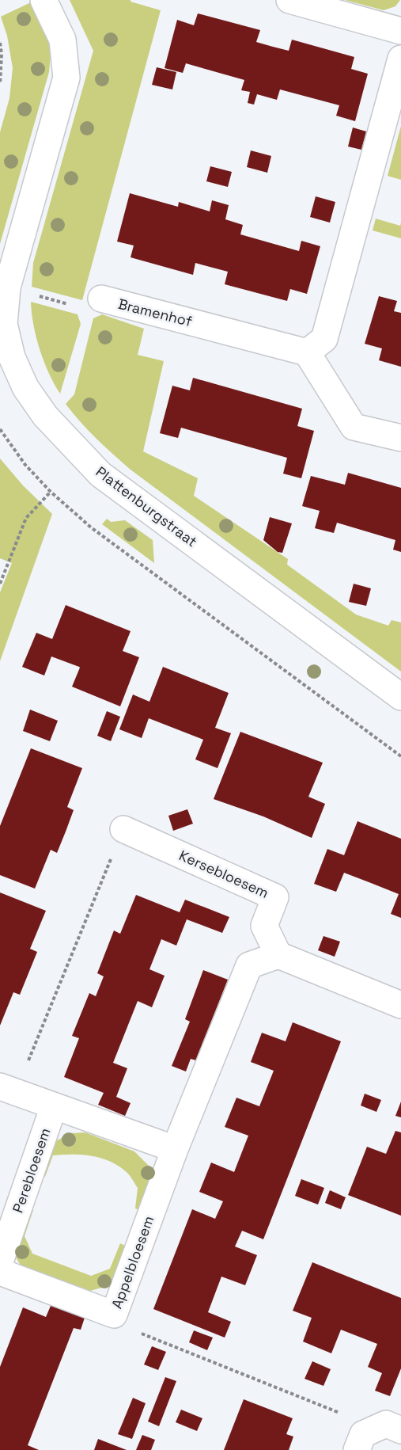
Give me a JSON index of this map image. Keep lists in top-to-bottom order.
{
  "streets": {
    "street": [
      "Bramenhof",
      "Plattenburgstraat",
      "Kersebloesem",
      "Perebloesem",
      "Appelbloesem"
    ]
  },
  "crossings": [
    ["Bramenhof", "Plattenburgstraat"],
    ["Kersebloesem", "Appelbloesem"]
  ]
}
